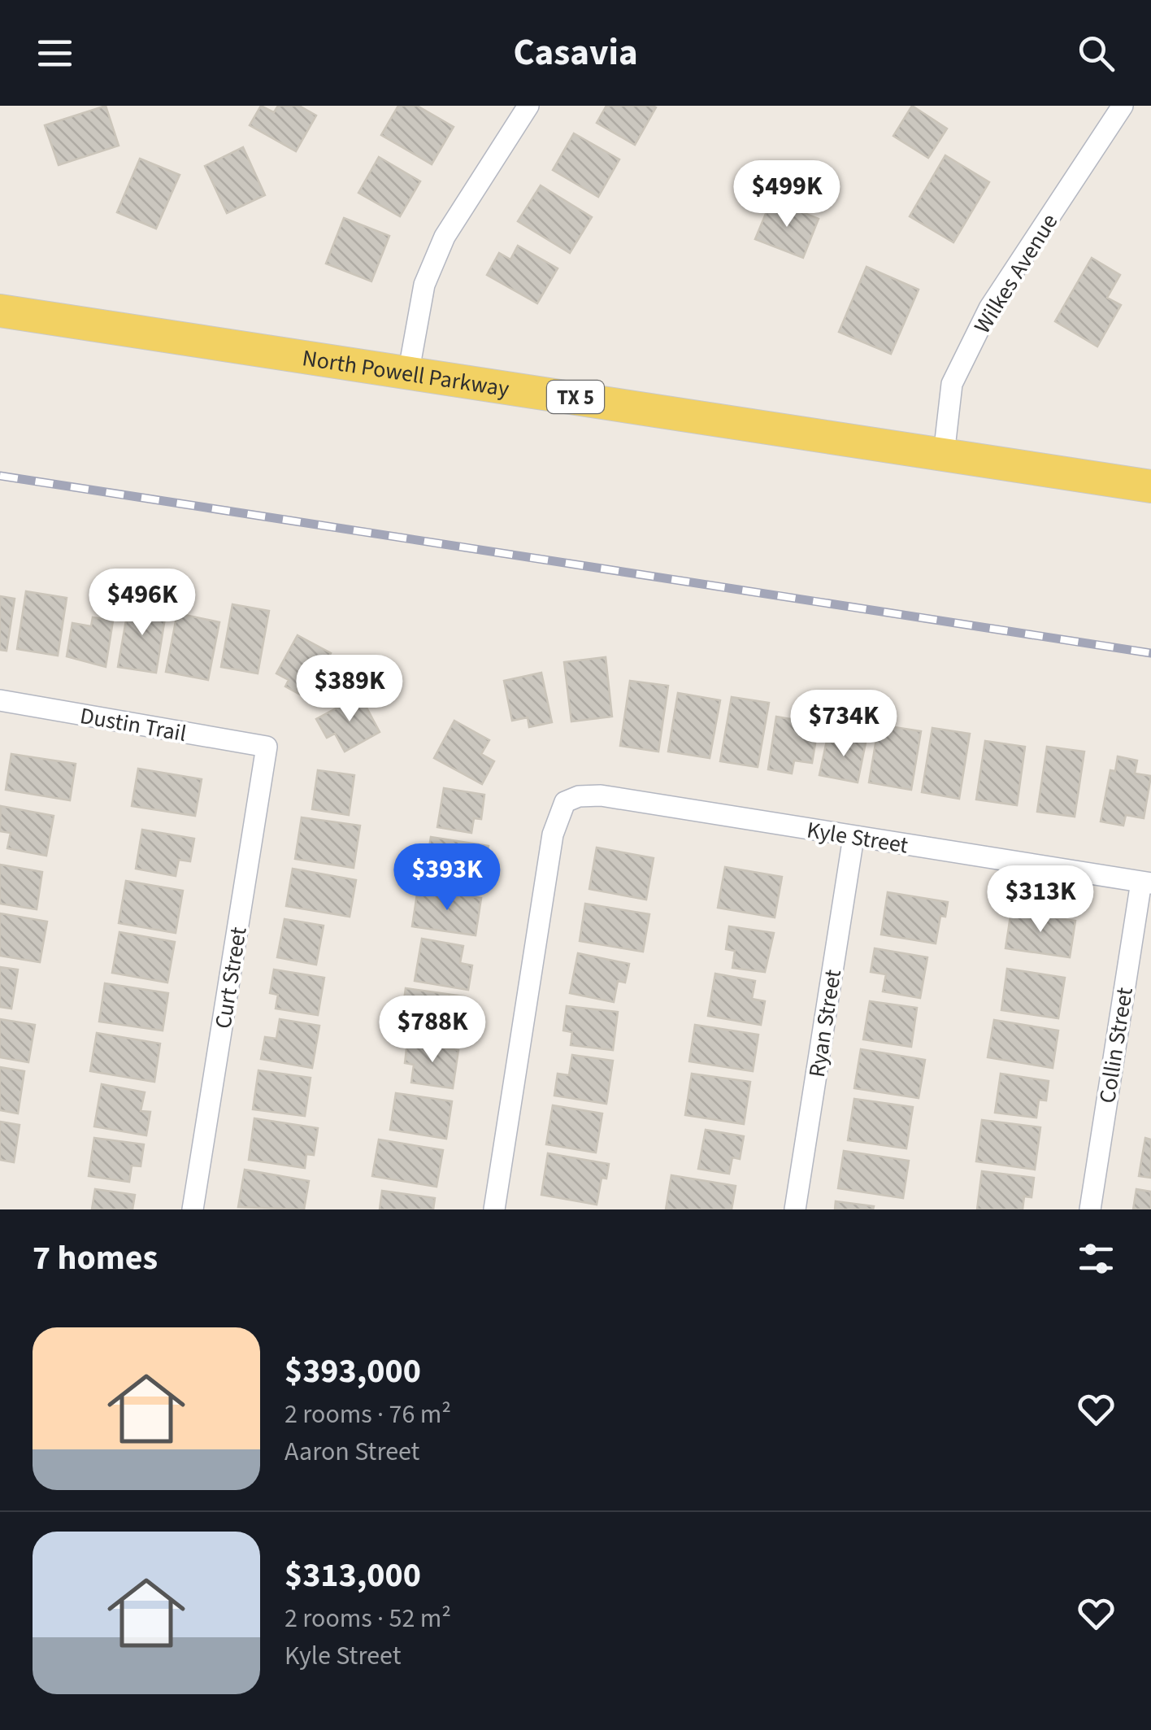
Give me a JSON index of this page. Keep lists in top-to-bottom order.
{
  "streets": {
    "main road": ["North Powell Parkway", "TX 5"],
    "street": [
      "Wilkes Avenue",
      "Dustin Trail",
      "Kyle Street",
      "Curt Street",
      "Ryan Street",
      "Collin Street"
    ]
  },
  "crossings": [
    ["Wilkes Avenue", "North Powell Parkway"],
    ["Dustin Trail", "Curt Street"],
    ["Kyle Street", "Ryan Street"],
    ["Kyle Street", "Collin Street"]
  ],
  "page": {
    "header": "Casavia",
    "price": [
      "$499K",
      "$496K",
      "$389K",
      "$734K",
      "$393K",
      "$313K",
      "$788K"
    ],
    "heading": "7 homes",
    "list": [
      {
        "name": "$393,000",
        "note": "2 rooms · 76 m² · Aaron Street"
      },
      {
        "name": "$313,000",
        "note": "2 rooms · 52 m² · Kyle Street"
      }
    ]
  }
}
